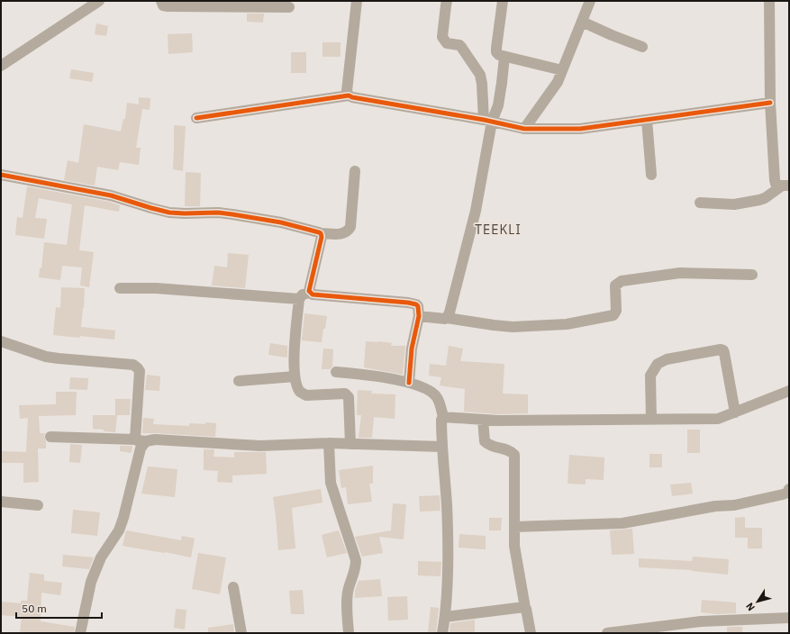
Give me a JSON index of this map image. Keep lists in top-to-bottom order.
{
  "districts": ["TEEKLI"],
  "scale_bar": "50 m",
  "north": "bottom left"
}
